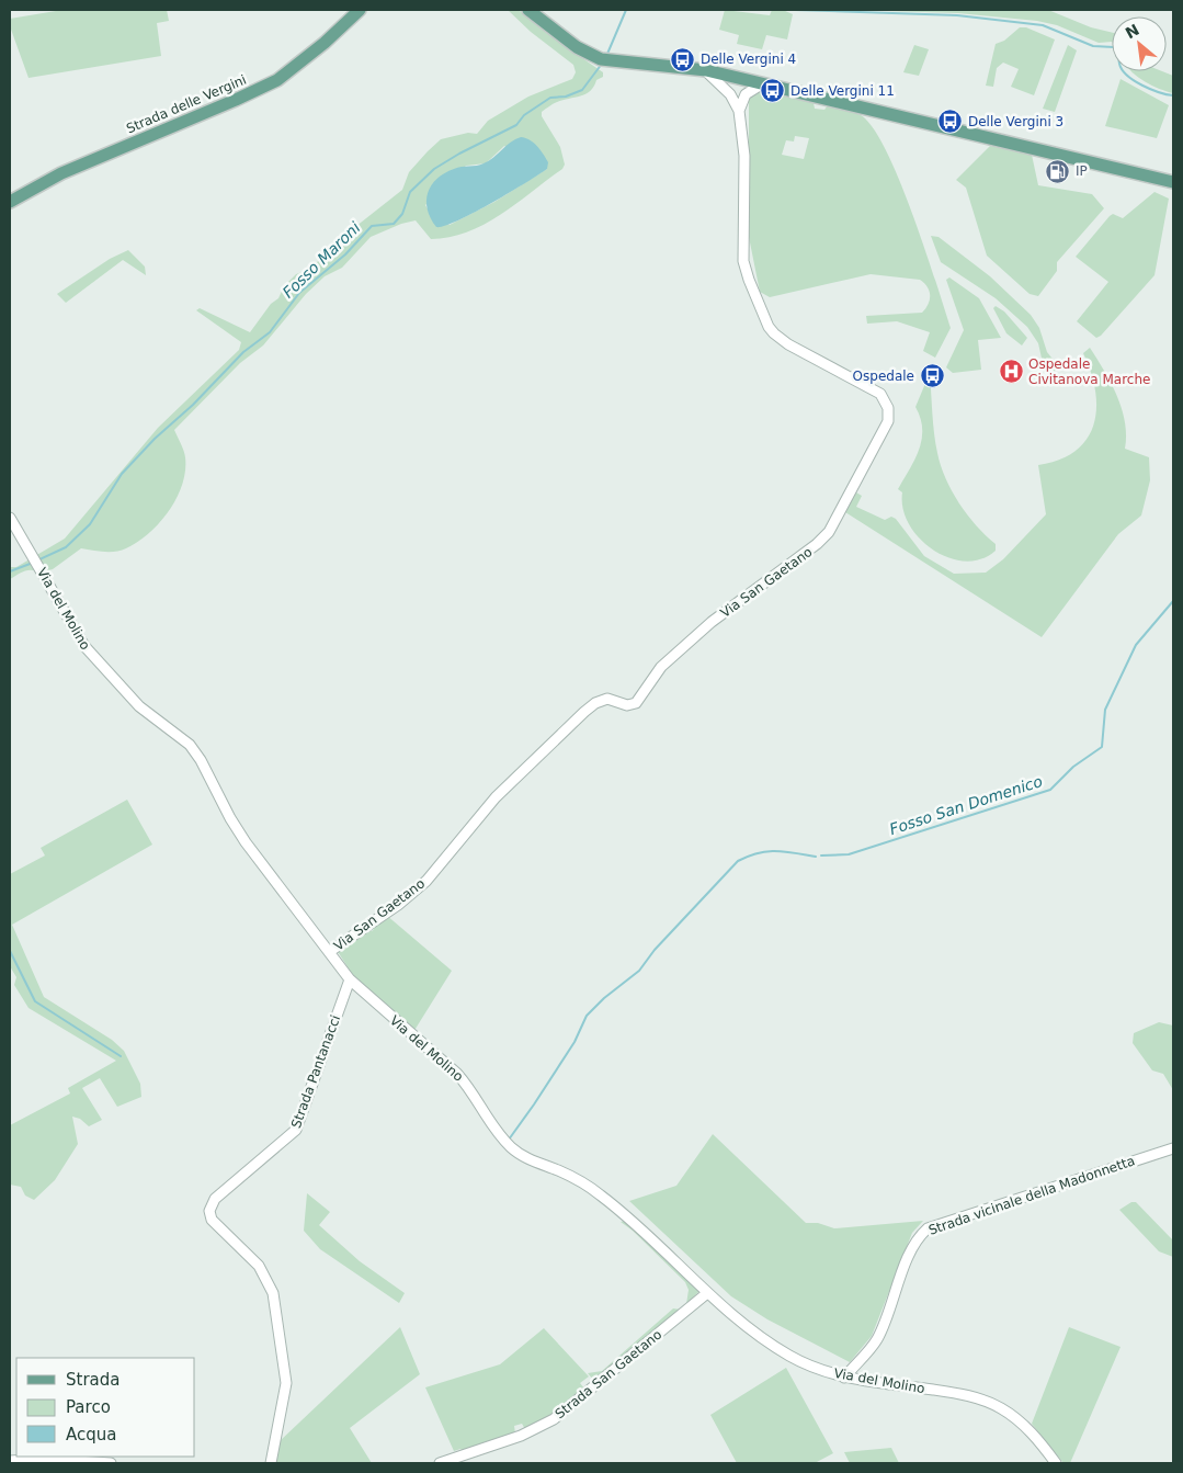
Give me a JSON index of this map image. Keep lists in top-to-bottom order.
{
  "streets": {
    "main road": ["Strada delle Vergini"],
    "street": [
      "Via San Gaetano",
      "Via del Molino",
      "Strada Pantanacci",
      "Strada vicinale della Madonnetta",
      "Strada San Gaetano"
    ]
  },
  "crossings": [
    ["Via San Gaetano", "Via del Molino"],
    ["Via del Molino", "Strada Pantanacci"],
    ["Via del Molino", "Strada vicinale della Madonnetta"],
    ["Via del Molino", "Strada San Gaetano"]
  ],
  "water": ["Fosso Maroni", "Fosso San Domenico"],
  "places": {
    "bus stop": [
      "Delle Vergini 4",
      "Delle Vergini 11",
      "Delle Vergini 3",
      "Ospedale"
    ],
    "fuel station": ["IP"],
    "hospital": ["Ospedale Civitanova Marche"]
  },
  "legend": ["Strada", "Parco", "Acqua"],
  "north": "top left"
}
